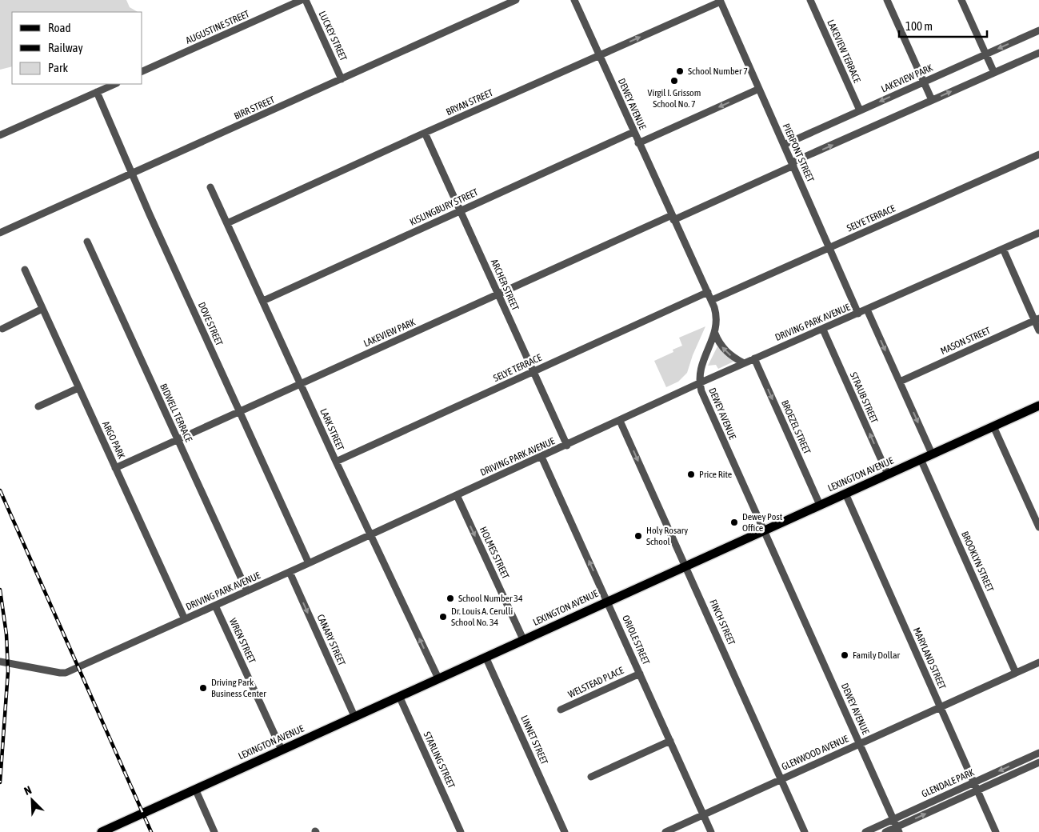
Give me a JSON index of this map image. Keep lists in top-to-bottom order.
{
  "streets": {
    "main road": ["LEXINGTON AVENUE"],
    "street": [
      "AUGUSTINE STREET",
      "LUCKEY STREET",
      "LAKEVIEW TERRACE",
      "LAKEVIEW PARK",
      "BRYAN STREET",
      "DEWEY AVENUE",
      "BIRR STREET",
      "PIERPONT STREET",
      "KISLINGBURY STREET",
      "SELYE TERRACE",
      "ARCHER STREET",
      "DRIVING PARK AVENUE",
      "DOVE STREET",
      "MASON STREET",
      "STRAUB STREET",
      "BIDWELL TERRACE",
      "BROEZEL STREET",
      "LARK STREET",
      "ARGO PARK",
      "HOLMES STREET",
      "BROOKLYN STREET",
      "FINCH STREET",
      "CANARY STREET",
      "ORIOLE STREET",
      "WREN STREET",
      "MARYLAND STREET",
      "WELSTEAD PLACE",
      "LINNET STREET",
      "GLENWOOD AVENUE",
      "STARLING STREET",
      "GLENDALE PARK"
    ]
  },
  "crossings": [
    ["LUCKEY STREET", "BIRR STREET"],
    ["LAKEVIEW TERRACE", "LAKEVIEW PARK"],
    ["LAKEVIEW PARK", "DEWEY AVENUE"],
    ["LAKEVIEW PARK", "PIERPONT STREET"],
    ["LAKEVIEW PARK", "ARCHER STREET"],
    ["LAKEVIEW PARK", "DOVE STREET"],
    ["LAKEVIEW PARK", "BIDWELL TERRACE"],
    ["LAKEVIEW PARK", "LARK STREET"],
    ["LAKEVIEW PARK", "ARGO PARK"],
    ["BRYAN STREET", "DEWEY AVENUE"],
    ["BRYAN STREET", "PIERPONT STREET"],
    ["BRYAN STREET", "ARCHER STREET"],
    ["BRYAN STREET", "LARK STREET"],
    ["DEWEY AVENUE", "KISLINGBURY STREET"],
    ["DEWEY AVENUE", "SELYE TERRACE"],
    ["DEWEY AVENUE", "DRIVING PARK AVENUE"],
    ["DEWEY AVENUE", "LEXINGTON AVENUE"],
    ["DEWEY AVENUE", "GLENWOOD AVENUE"],
    ["DEWEY AVENUE", "GLENDALE PARK"],
    ["BIRR STREET", "DOVE STREET"],
    ["PIERPONT STREET", "SELYE TERRACE"],
    ["PIERPONT STREET", "DRIVING PARK AVENUE"],
    ["KISLINGBURY STREET", "ARCHER STREET"],
    ["KISLINGBURY STREET", "LARK STREET"],
    ["SELYE TERRACE", "ARCHER STREET"],
    ["SELYE TERRACE", "LARK STREET"],
    ["ARCHER STREET", "DRIVING PARK AVENUE"],
    ["DRIVING PARK AVENUE", "DOVE STREET"],
    ["DRIVING PARK AVENUE", "STRAUB STREET"],
    ["DRIVING PARK AVENUE", "BIDWELL TERRACE"],
    ["DRIVING PARK AVENUE", "BROEZEL STREET"],
    ["DRIVING PARK AVENUE", "LARK STREET"],
    ["DRIVING PARK AVENUE", "ARGO PARK"],
    ["DRIVING PARK AVENUE", "HOLMES STREET"],
    ["DRIVING PARK AVENUE", "FINCH STREET"],
    ["DRIVING PARK AVENUE", "CANARY STREET"],
    ["DRIVING PARK AVENUE", "ORIOLE STREET"],
    ["DRIVING PARK AVENUE", "WREN STREET"],
    ["STRAUB STREET", "LEXINGTON AVENUE"],
    ["BROEZEL STREET", "LEXINGTON AVENUE"],
    ["LARK STREET", "LEXINGTON AVENUE"],
    ["LEXINGTON AVENUE", "HOLMES STREET"],
    ["LEXINGTON AVENUE", "BROOKLYN STREET"],
    ["LEXINGTON AVENUE", "FINCH STREET"],
    ["LEXINGTON AVENUE", "CANARY STREET"],
    ["LEXINGTON AVENUE", "ORIOLE STREET"],
    ["LEXINGTON AVENUE", "WREN STREET"],
    ["LEXINGTON AVENUE", "MARYLAND STREET"],
    ["LEXINGTON AVENUE", "LINNET STREET"],
    ["LEXINGTON AVENUE", "STARLING STREET"],
    ["BROOKLYN STREET", "GLENWOOD AVENUE"],
    ["FINCH STREET", "GLENWOOD AVENUE"],
    ["ORIOLE STREET", "WELSTEAD PLACE"],
    ["ORIOLE STREET", "GLENWOOD AVENUE"],
    ["MARYLAND STREET", "GLENWOOD AVENUE"],
    ["MARYLAND STREET", "GLENDALE PARK"]
  ],
  "one_way": [
    "BROEZEL STREET",
    "HOLMES STREET",
    "FINCH STREET",
    "CANARY STREET",
    "ORIOLE STREET"
  ],
  "places": [
    "School Number 7",
    "Virgil I. Grissom School No. 7",
    "Price Rite",
    "Dewey Post Office",
    "Holy Rosary School",
    "School Number 34",
    "Dr. Louis A. Cerulli School No. 34",
    "Family Dollar",
    "Driving Park Business Center"
  ],
  "legend": ["Road", "Railway", "Park"],
  "scale_bar": "100 m",
  "north": "top left"
}
